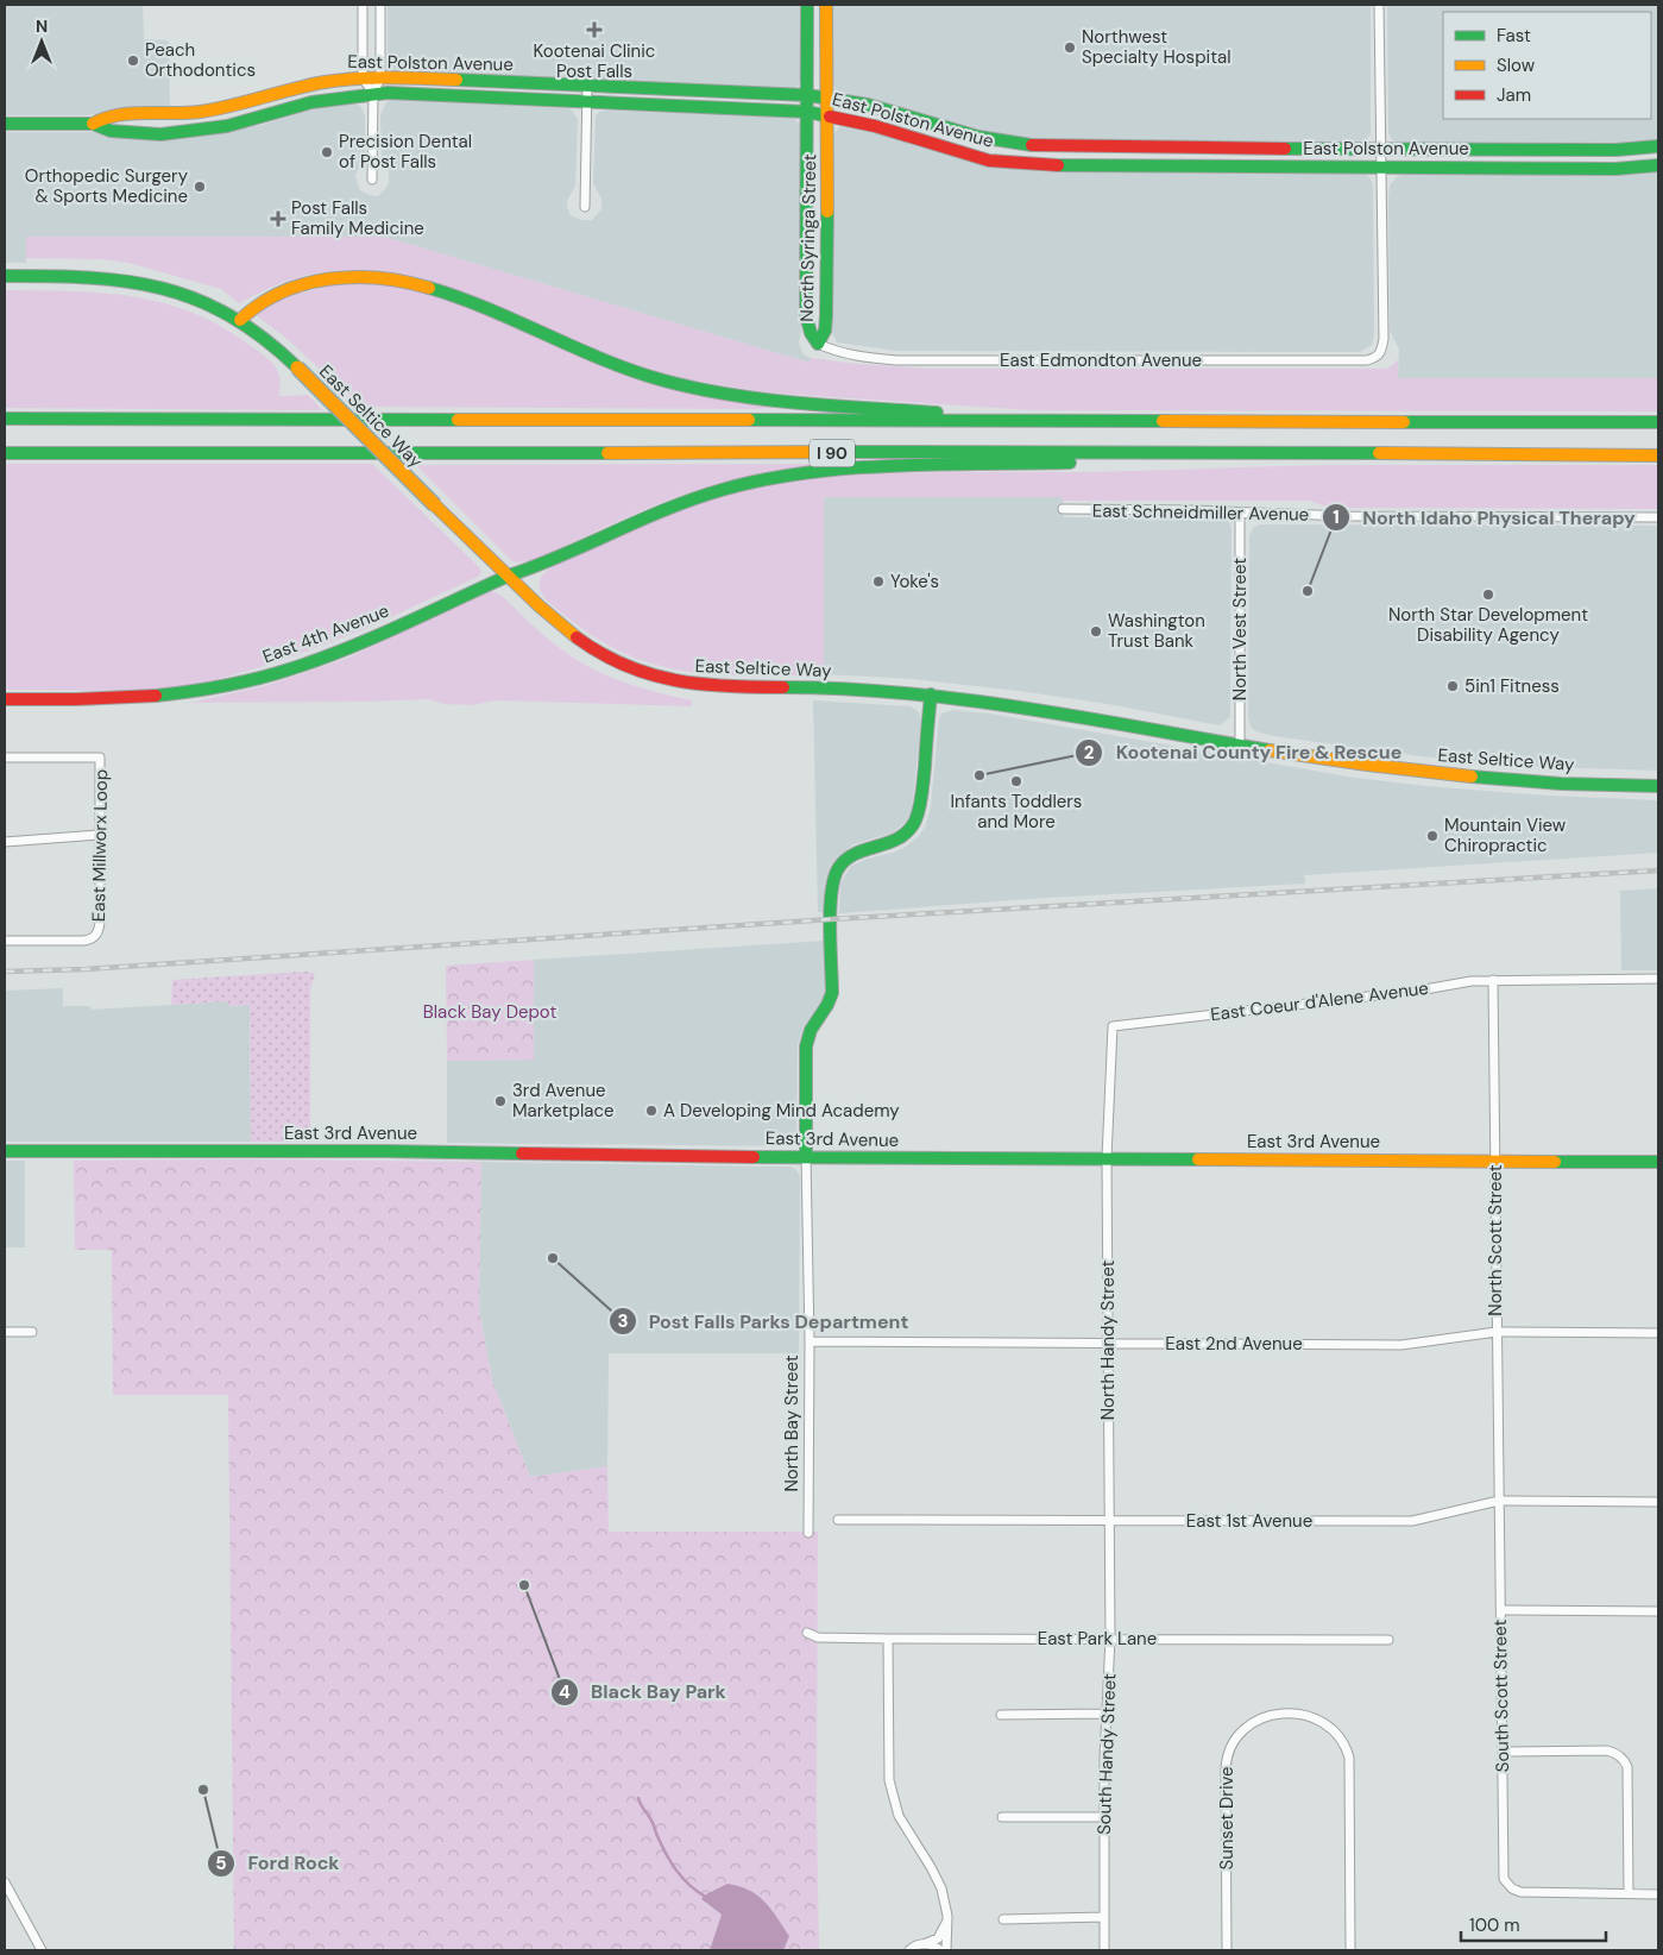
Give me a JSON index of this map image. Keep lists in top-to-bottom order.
{
  "streets": {
    "main road": [
      "East Polston Avenue",
      "North Syringa Street",
      "East Seltice Way",
      "I 90",
      "East 4th Avenue",
      "East 3rd Avenue",
      "North Bay Street"
    ],
    "street": [
      "East Edmondton Avenue",
      "East Schneidmiller Avenue",
      "North Vest Street",
      "East Millworx Loop",
      "East Coeur d'Alene Avenue",
      "North Scott Street",
      "North Handy Street",
      "East 2nd Avenue",
      "East 1st Avenue",
      "East Park Lane",
      "South Scott Street",
      "South Handy Street",
      "Sunset Drive"
    ]
  },
  "crossings": [
    ["East Polston Avenue", "North Syringa Street"],
    ["East Polston Avenue", "East Edmondton Avenue"],
    ["North Syringa Street", "East Edmondton Avenue"],
    ["East Seltice Way", "North Vest Street"],
    ["East Seltice Way", "East 4th Avenue"],
    ["East Seltice Way", "North Bay Street"],
    ["I 90", "East 4th Avenue"],
    ["East Schneidmiller Avenue", "North Vest Street"],
    ["East Coeur d'Alene Avenue", "East 3rd Avenue"],
    ["East Coeur d'Alene Avenue", "North Scott Street"],
    ["East Coeur d'Alene Avenue", "North Handy Street"],
    ["East 3rd Avenue", "North Scott Street"],
    ["East 3rd Avenue", "North Handy Street"],
    ["East 3rd Avenue", "North Bay Street"],
    ["North Scott Street", "East 2nd Avenue"],
    ["North Scott Street", "East 1st Avenue"],
    ["North Scott Street", "South Scott Street"],
    ["North Handy Street", "East 2nd Avenue"],
    ["North Handy Street", "East 1st Avenue"],
    ["North Handy Street", "South Handy Street"],
    ["East 2nd Avenue", "North Bay Street"],
    ["East 1st Avenue", "South Scott Street"],
    ["East 1st Avenue", "South Handy Street"],
    ["East Park Lane", "South Handy Street"]
  ],
  "parks": ["Black Bay Depot"],
  "places": {
    "health": ["Kootenai Clinic Post Falls", "Post Falls Family Medicine"],
    "other": [
      "Northwest Specialty Hospital",
      "Peach Orthodontics",
      "Precision Dental of Post Falls",
      "Orthopedic Surgery & Sports Medicine",
      "Yoke's",
      "North Idaho Physical Therapy",
      "North Star Development Disability Agency",
      "Washington Trust Bank",
      "5in1 Fitness",
      "Kootenai County Fire & Rescue",
      "Infants Toddlers and More",
      "Mountain View Chiropractic",
      "3rd Avenue Marketplace",
      "A Developing Mind Academy",
      "Post Falls Parks Department",
      "Black Bay Park",
      "Ford Rock"
    ]
  },
  "legend": ["Fast", "Slow", "Jam"],
  "scale_bar": "100 m",
  "north": "top"
}
